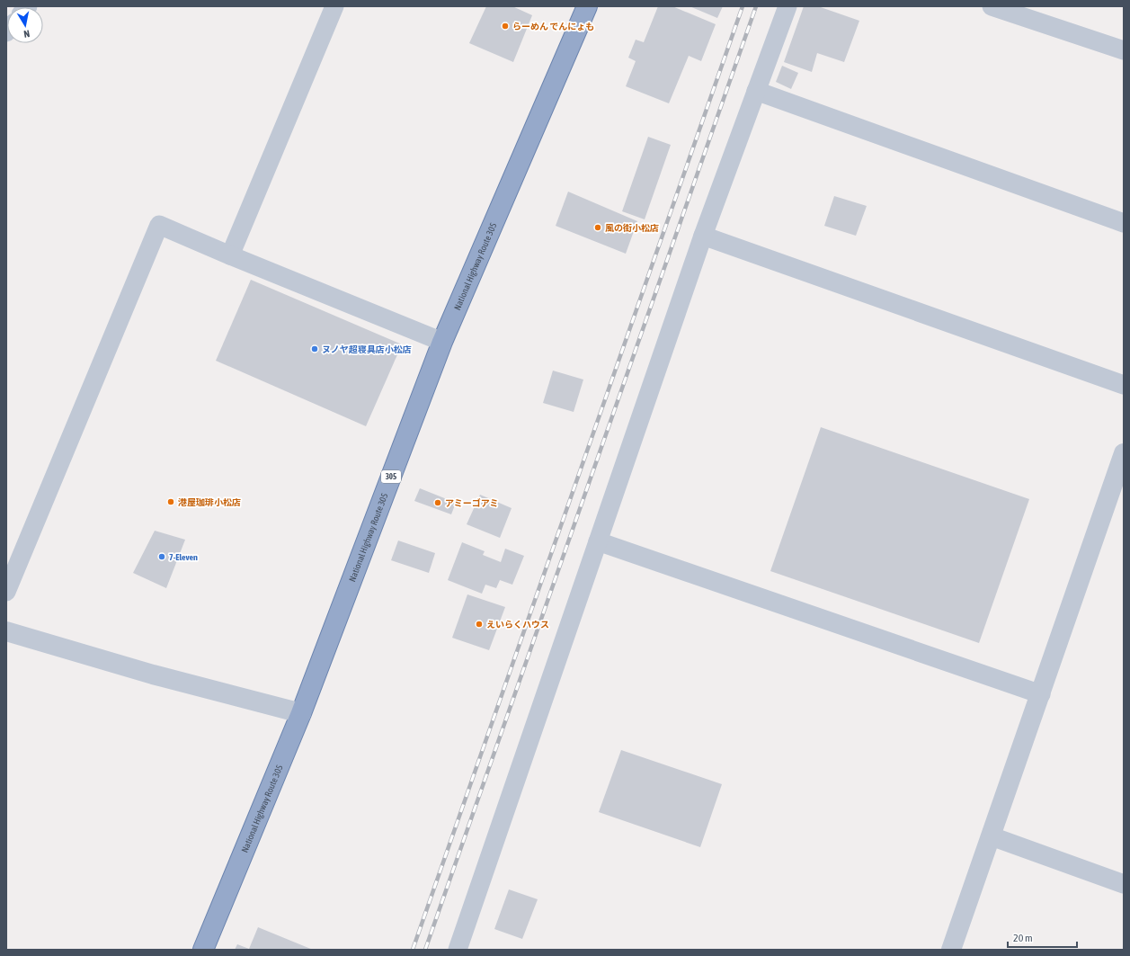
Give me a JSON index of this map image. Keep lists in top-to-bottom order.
{
  "streets": {
    "highway": ["National Highway Route 305", "305"]
  },
  "places": [
    "らーめん でんにょも",
    "風の街小松店",
    "ヌノヤ超寝具店小松店",
    "港屋珈琲小松店",
    "アミーゴアミ",
    "7-Eleven",
    "えいらくハウス"
  ],
  "scale_bar": "20 m",
  "north": "bottom"
}
